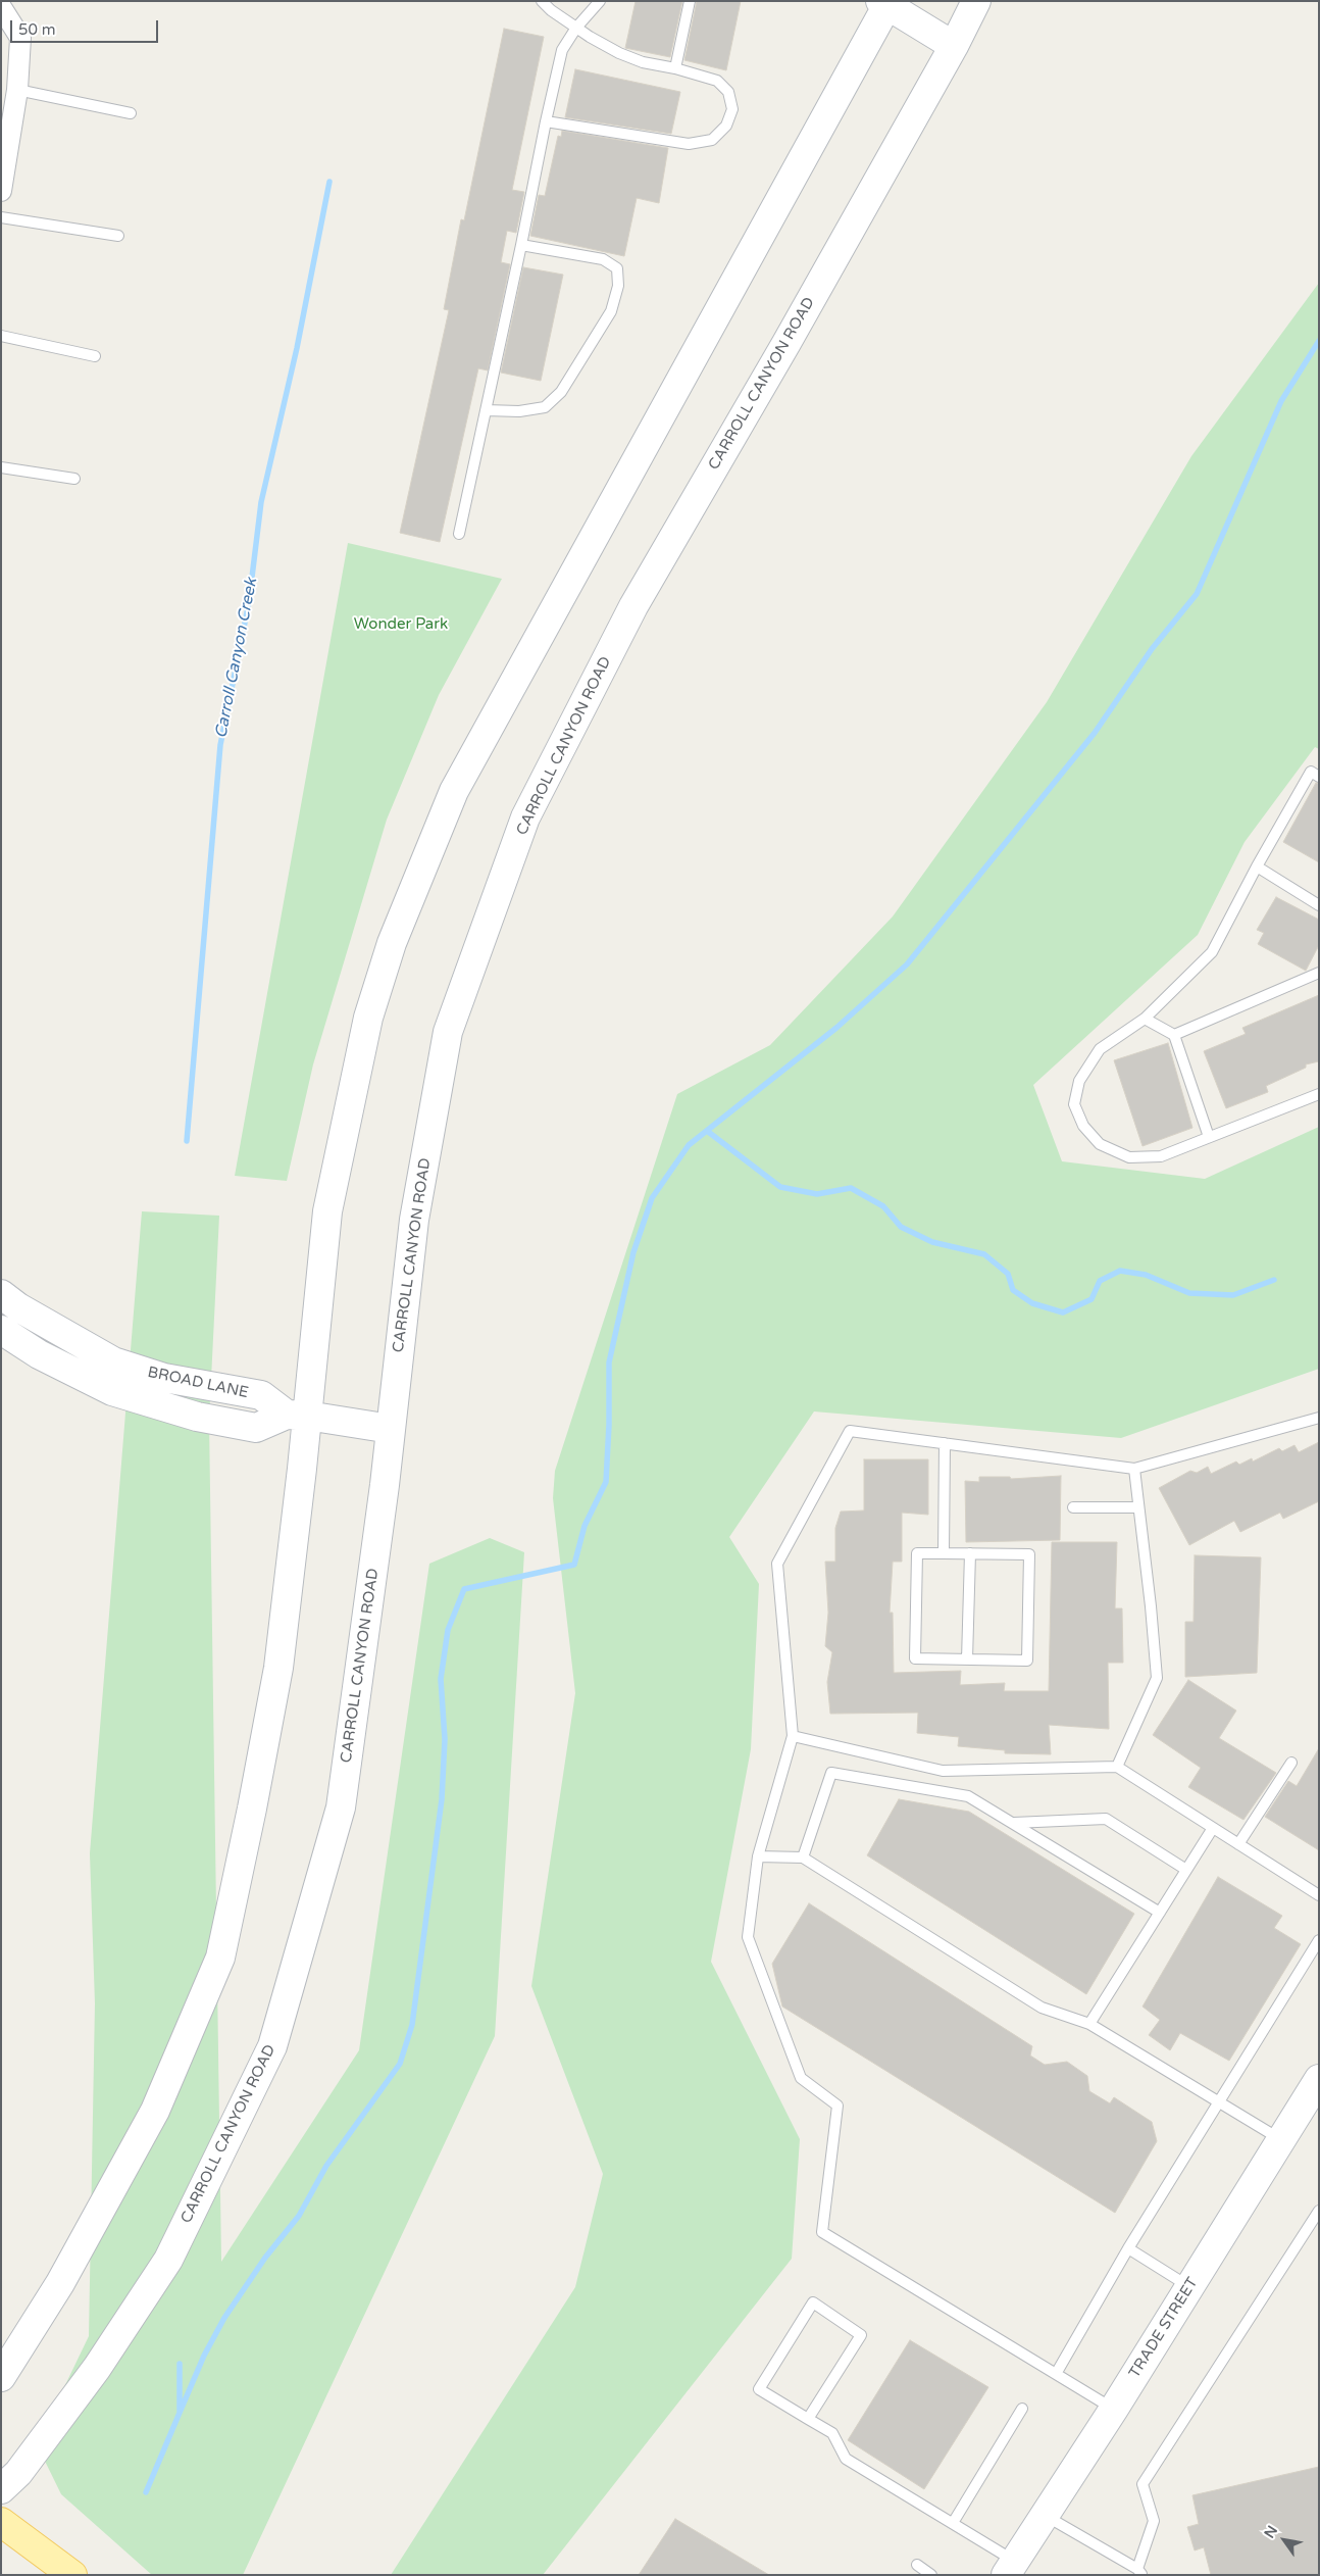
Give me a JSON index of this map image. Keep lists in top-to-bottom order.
{
  "streets": {
    "main road": ["CARROLL CANYON ROAD", "BROAD LANE", "TRADE STREET"]
  },
  "crossings": [
    ["CARROLL CANYON ROAD", "BROAD LANE"]
  ],
  "water": ["Carroll Canyon Creek"],
  "parks": ["Wonder Park"],
  "scale_bar": "50 m",
  "north": "top left"
}
